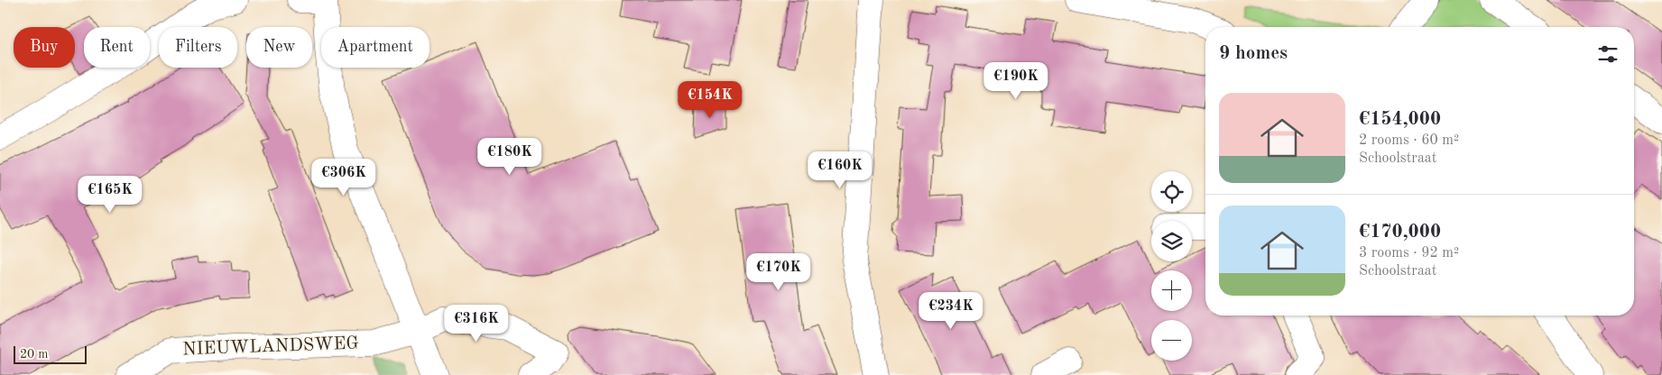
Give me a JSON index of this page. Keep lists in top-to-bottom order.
{
  "streets": {
    "street": ["NIEUWLANDSWEG"]
  },
  "scale_bar": "20 m",
  "page": {
    "chip": [
      "Buy",
      "Rent",
      "Filters",
      "New",
      "Apartment"
    ],
    "heading": "9 homes",
    "price": [
      "€190K",
      "€154K",
      "€180K",
      "€160K",
      "€306K",
      "€165K",
      "€170K",
      "€234K",
      "€316K"
    ],
    "list": [
      {
        "name": "€154,000",
        "note": "2 rooms · 60 m² · Schoolstraat"
      },
      {
        "name": "€170,000",
        "note": "3 rooms · 92 m² · Schoolstraat"
      }
    ],
    "map_buttons": ["+", "−"],
    "scale": "20 m"
  }
}
